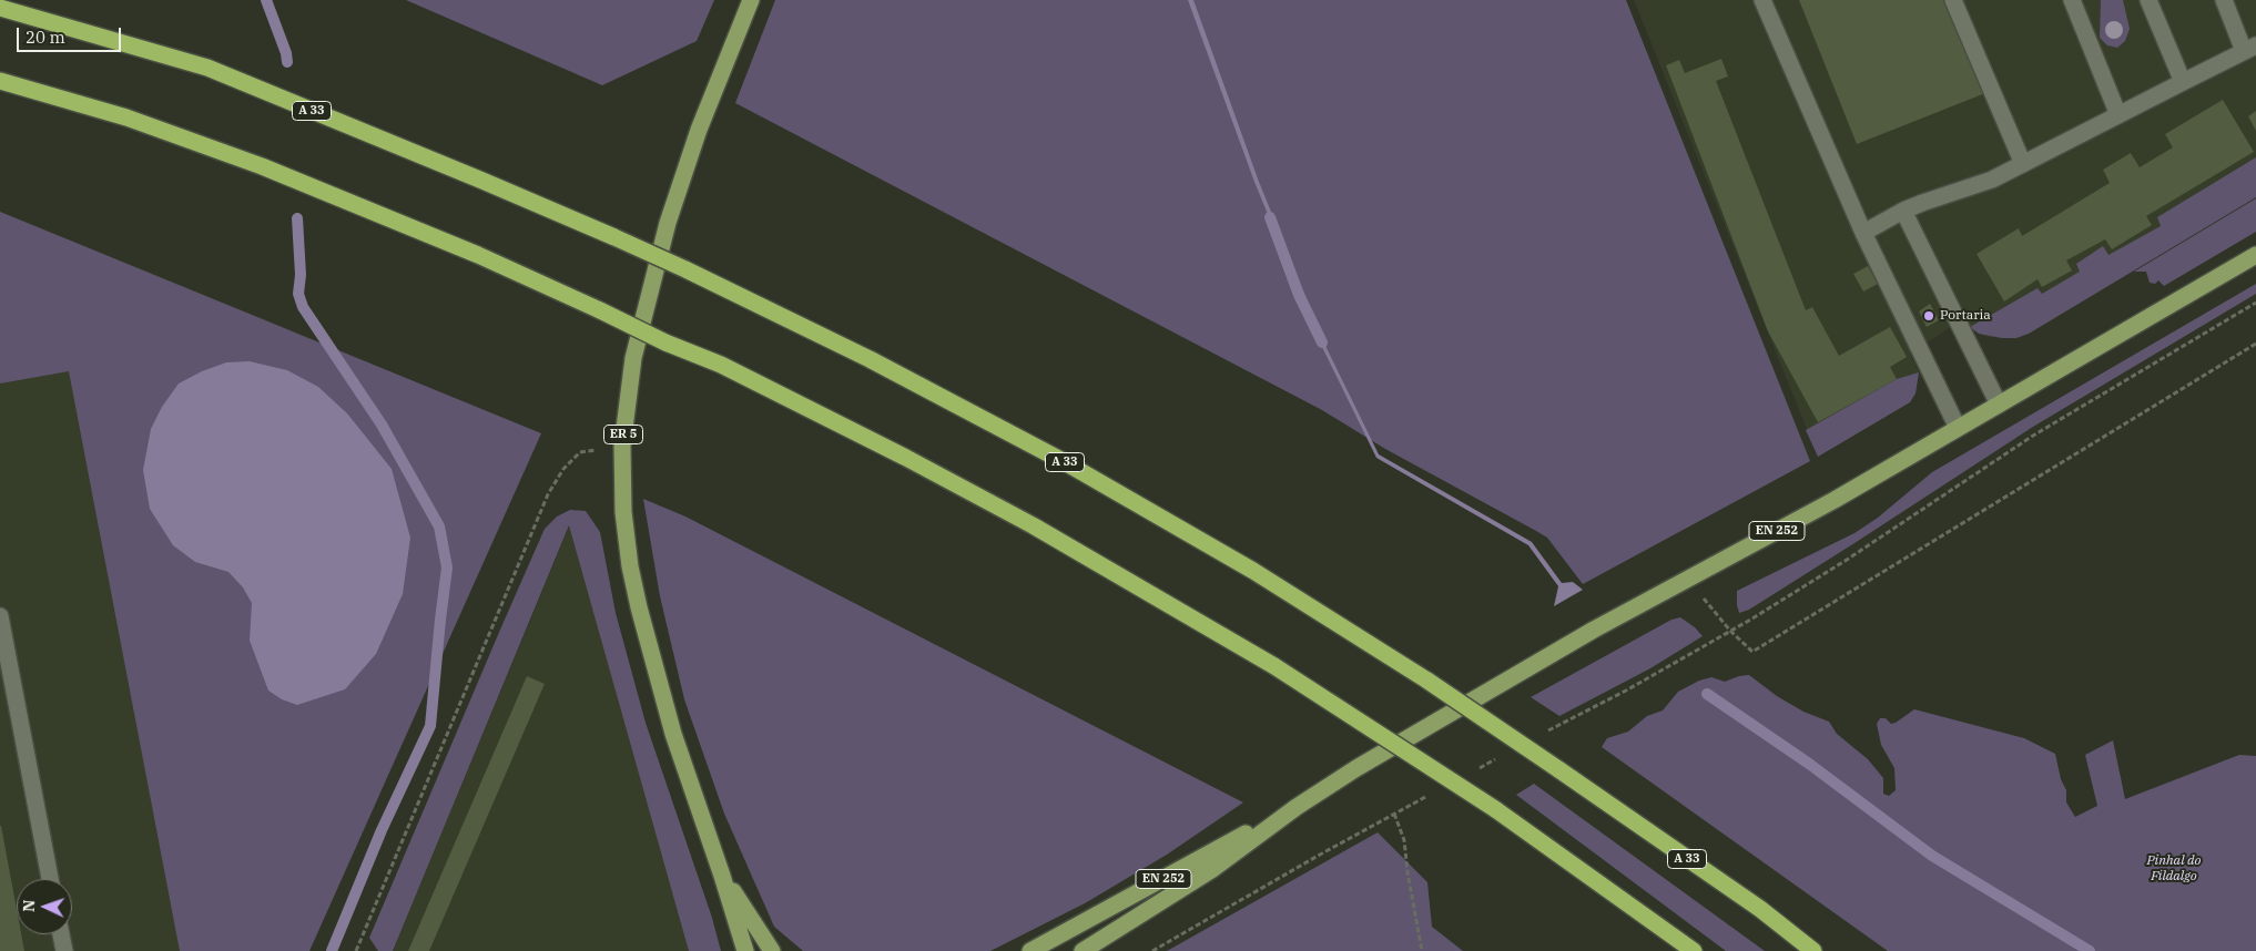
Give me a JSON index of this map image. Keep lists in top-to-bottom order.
{
  "streets": {
    "highway": ["A 33"],
    "main road": ["ER 5", "EN 252"]
  },
  "parks": ["Pinhal do Fildalgo"],
  "places": ["Portaria"],
  "scale_bar": "20 m",
  "north": "left"
}
